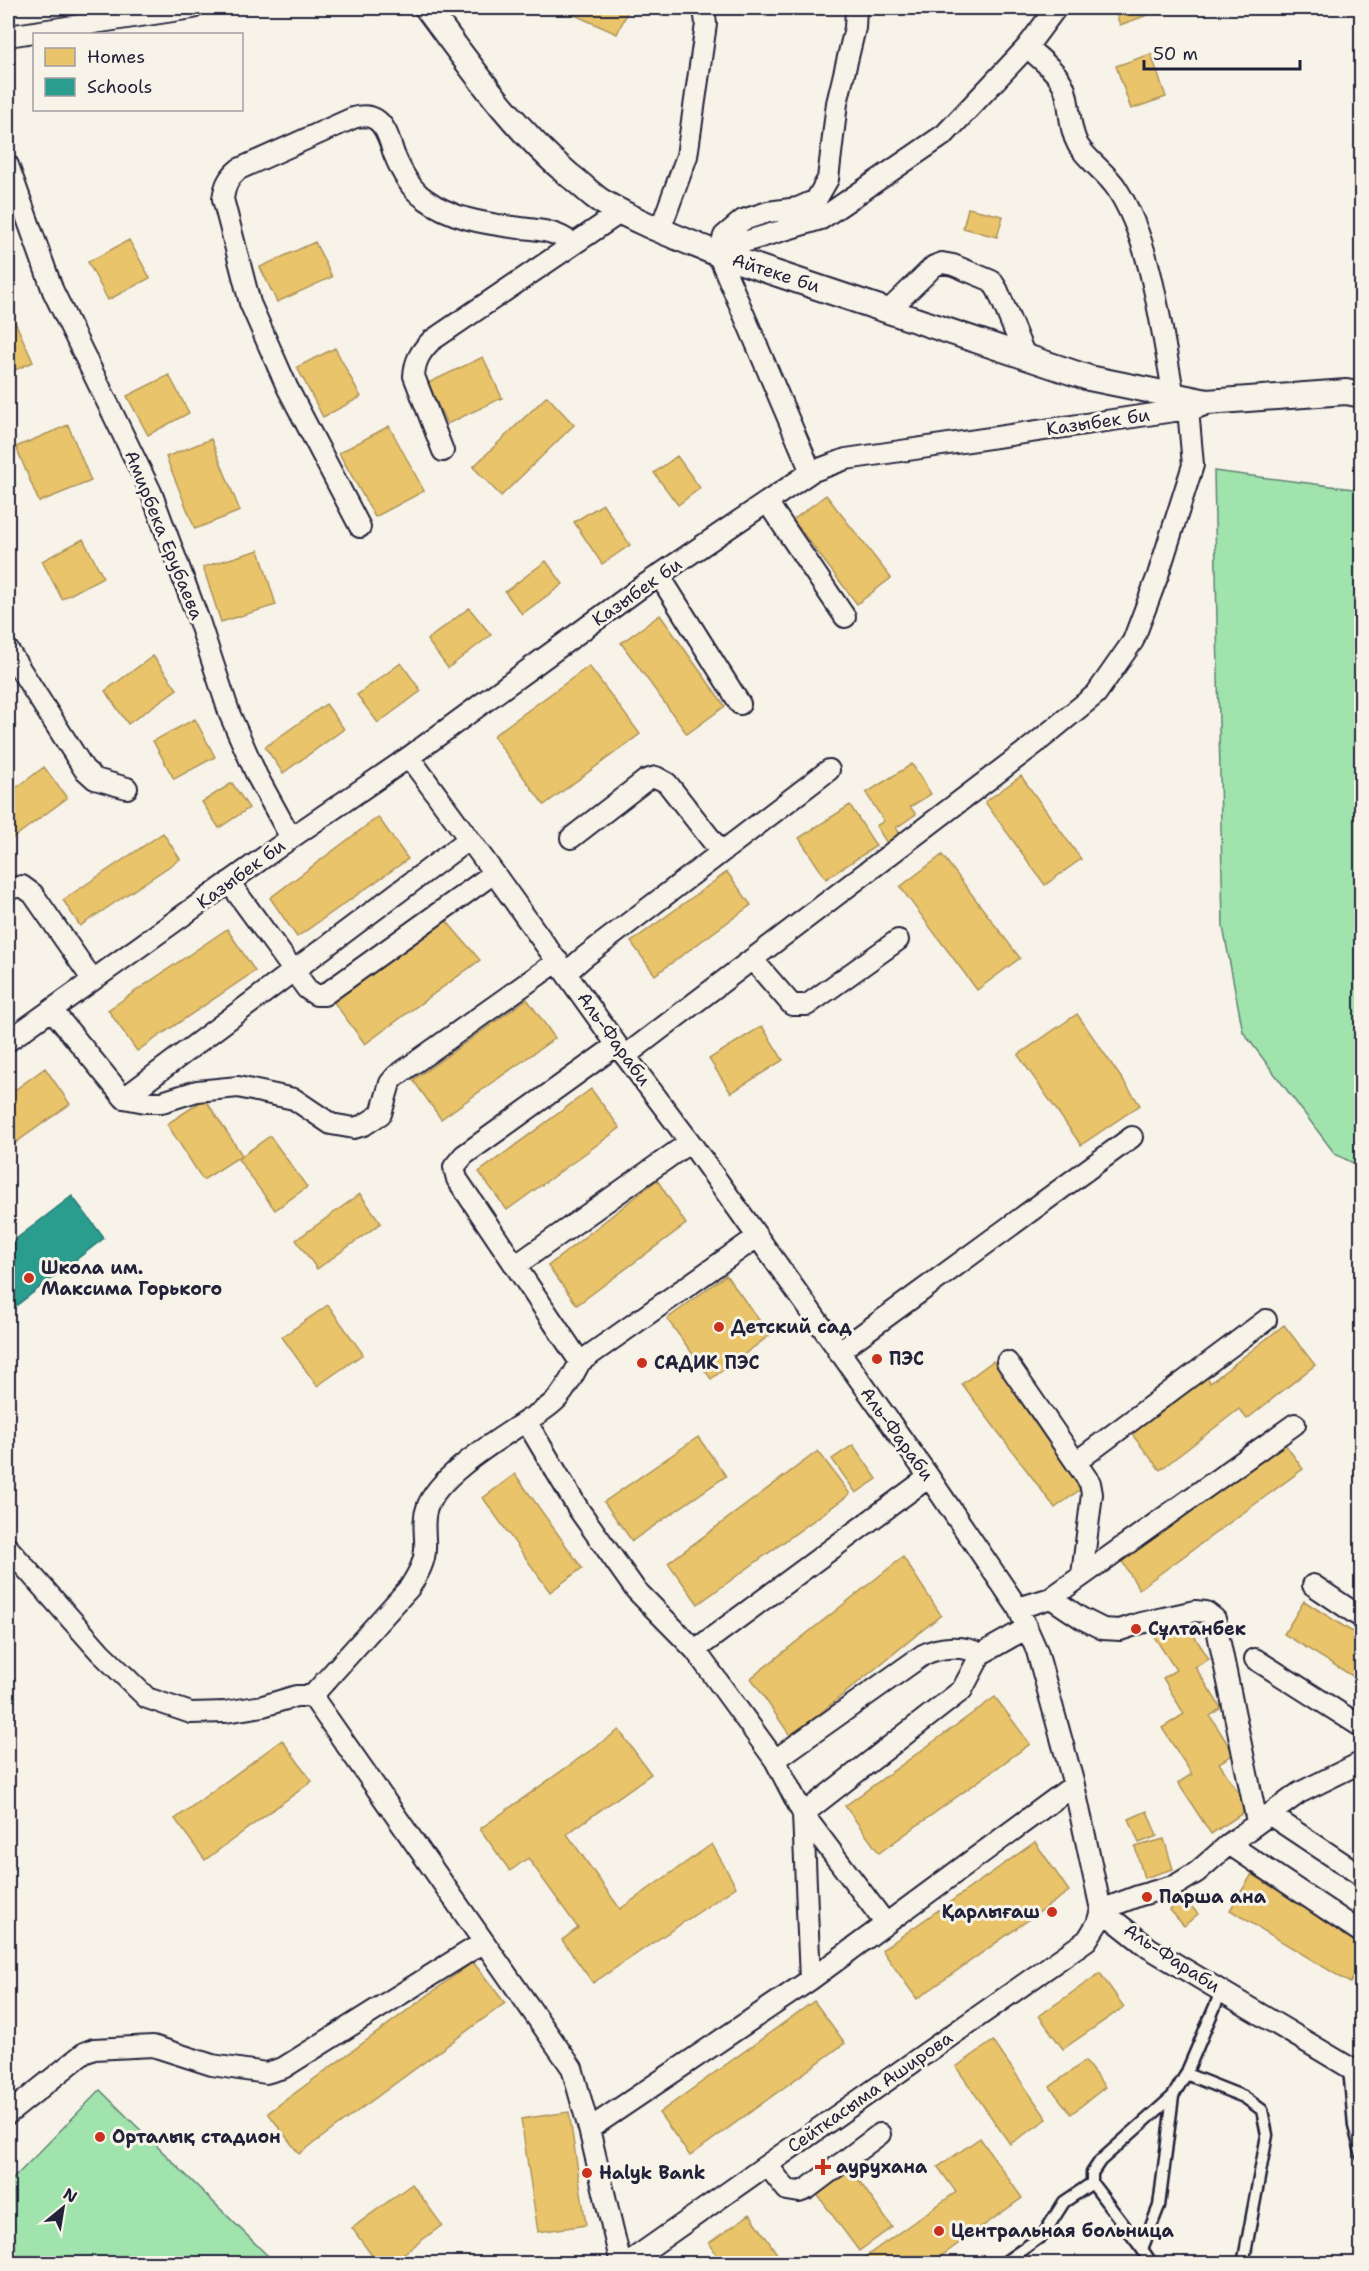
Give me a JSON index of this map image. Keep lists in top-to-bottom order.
{
  "streets": {
    "street": [
      "Айтеке би",
      "Казыбек би",
      "Амирбека Ерубаева",
      "Аль-Фараби",
      "Сейткасыма Аширова"
    ]
  },
  "crossings": [
    ["Айтеке би", "Казыбек би"],
    ["Казыбек би", "Амирбека Ерубаева"],
    ["Казыбек би", "Аль-Фараби"],
    ["Аль-Фараби", "Сейткасыма Аширова"]
  ],
  "places": {
    "other": [
      "Школа им. Максима Горького",
      "Детский сад",
      "ПЭС",
      "САДИК ПЭС",
      "Сұлтанбек",
      "Парша ана",
      "Қарлығаш",
      "Орталық стадион",
      "Halyk Bank",
      "Центральная больница"
    ],
    "health": ["аурухана"]
  },
  "legend": ["Homes", "Schools"],
  "scale_bar": "50 m",
  "north": "top right"
}
